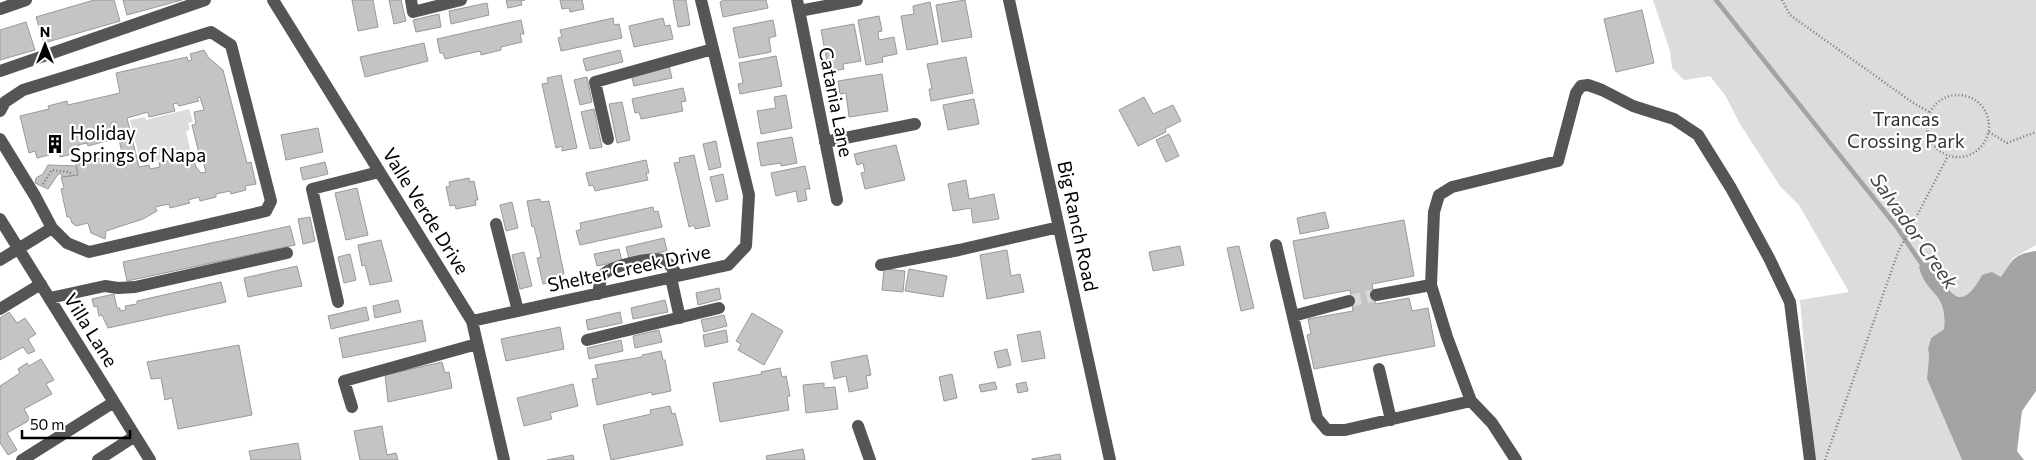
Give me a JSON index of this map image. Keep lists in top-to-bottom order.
{
  "streets": {
    "street": [
      "Catania Lane",
      "Valle Verde Drive",
      "Big Ranch Road",
      "Shelter Creek Drive",
      "Villa Lane"
    ]
  },
  "crossings": [
    ["Valle Verde Drive", "Shelter Creek Drive"]
  ],
  "water": ["Salvador Creek"],
  "parks": ["Trancas Crossing Park"],
  "places": {
    "building": ["Holiday Springs of Napa"]
  },
  "scale_bar": "50 m",
  "north": "top"
}
